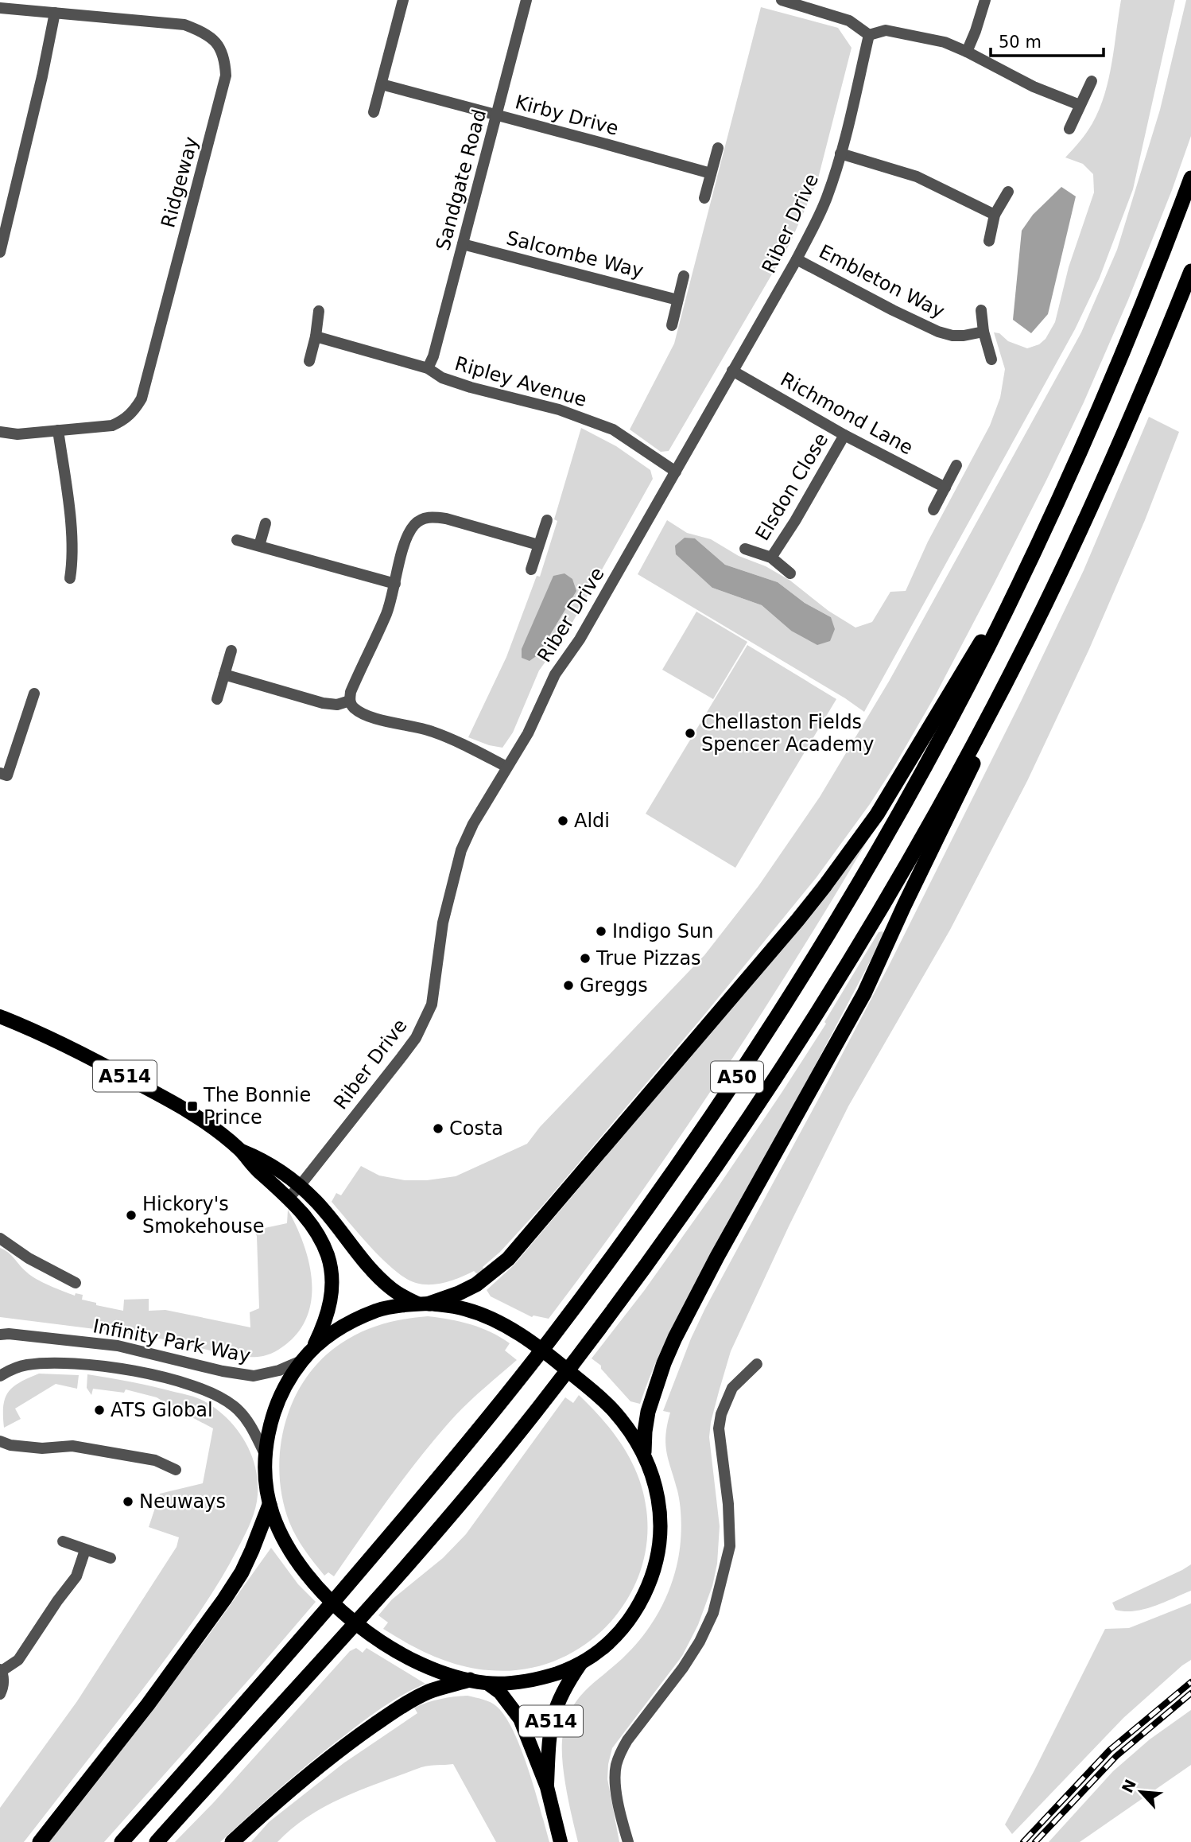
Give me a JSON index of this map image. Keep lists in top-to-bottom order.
{
  "streets": {
    "highway": ["A50"],
    "main road": ["A514"],
    "street": [
      "Kirby Drive",
      "Sandgate Road",
      "Ridgeway",
      "Riber Drive",
      "Salcombe Way",
      "Embleton Way",
      "Ripley Avenue",
      "Richmond Lane",
      "Elsdon Close",
      "Infinity Park Way"
    ]
  },
  "crossings": [
    ["Kirby Drive", "Sandgate Road"],
    ["Sandgate Road", "Salcombe Way"],
    ["Sandgate Road", "Ripley Avenue"],
    ["Riber Drive", "Embleton Way"],
    ["Riber Drive", "Ripley Avenue"],
    ["Riber Drive", "Richmond Lane"],
    ["Riber Drive", "A514"],
    ["Richmond Lane", "Elsdon Close"]
  ],
  "places": {
    "other": [
      "Chellaston Fields Spencer Academy",
      "Aldi",
      "Indigo Sun",
      "True Pizzas",
      "Greggs",
      "Costa",
      "Hickory's Smokehouse",
      "ATS Global",
      "Neuways"
    ],
    "transit": ["The Bonnie Prince"]
  },
  "scale_bar": "50 m",
  "north": "top left"
}
